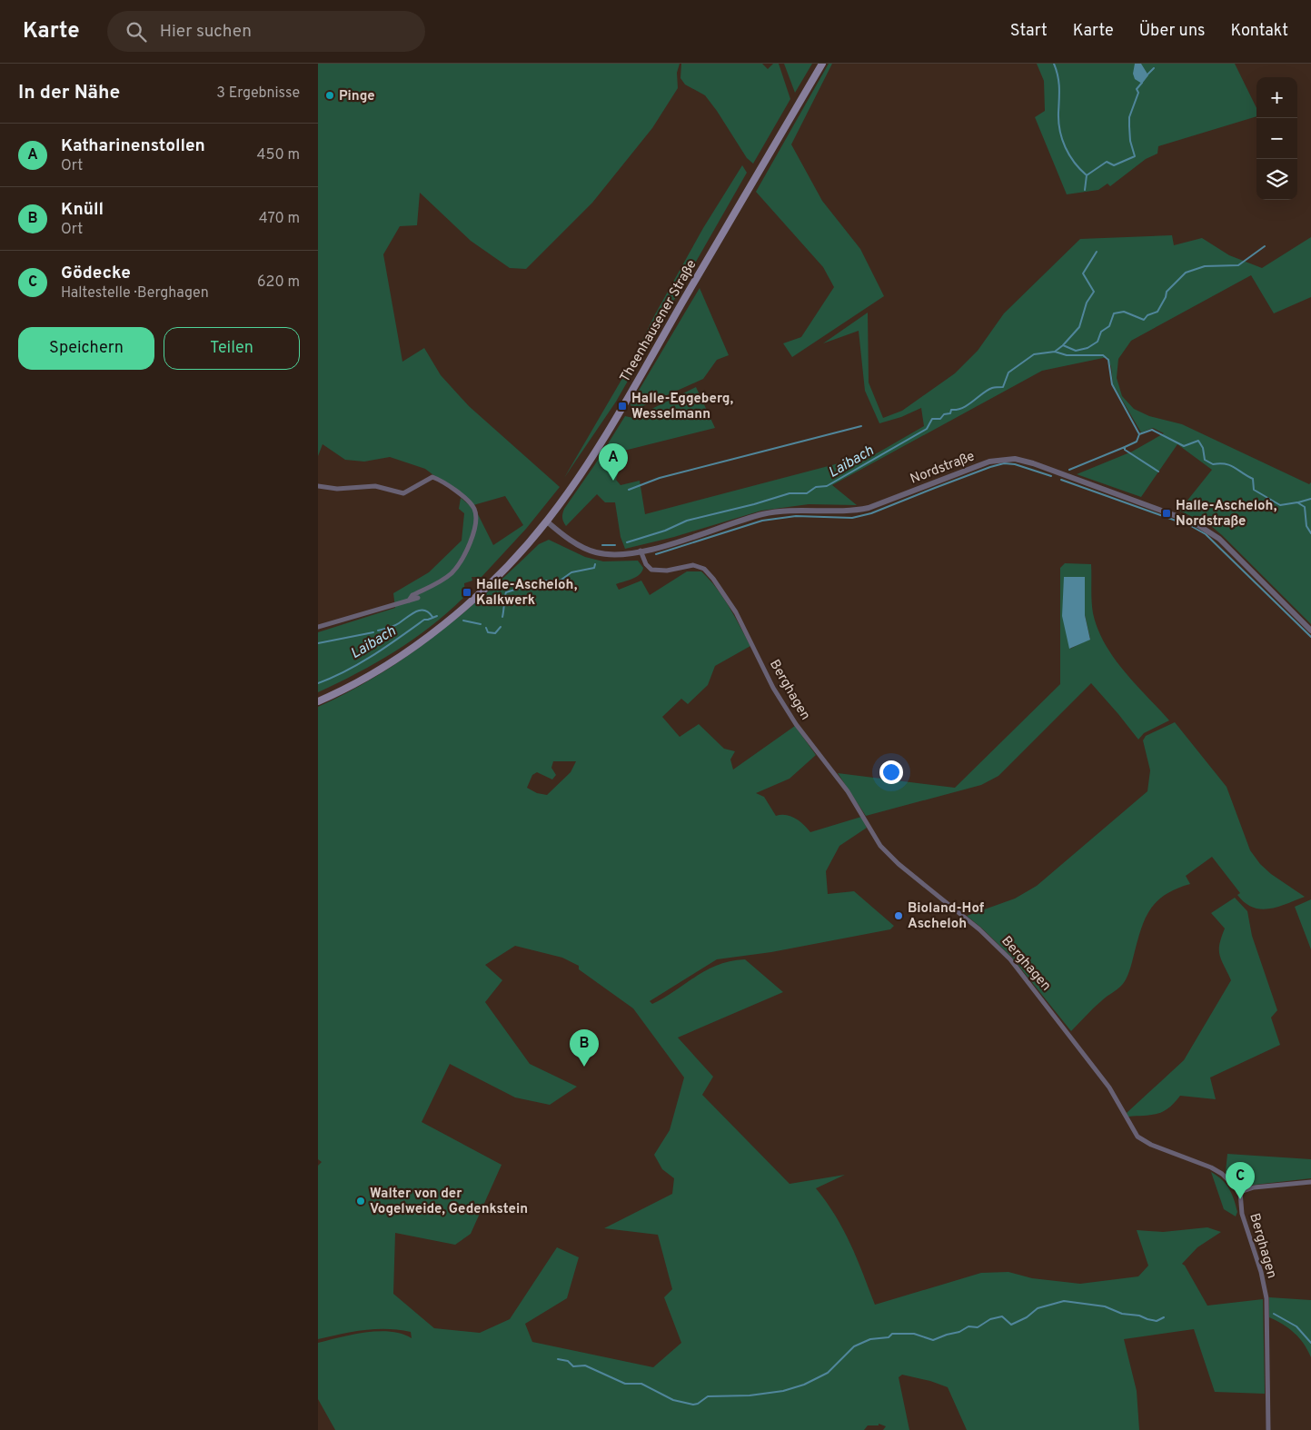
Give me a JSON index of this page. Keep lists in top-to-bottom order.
{
  "streets": {
    "main road": ["Theenhausener Straße"],
    "street": ["Nordstraße", "Berghagen"]
  },
  "crossings": [
    ["Theenhausener Straße", "Nordstraße"],
    ["Nordstraße", "Berghagen"]
  ],
  "water": ["Laibach"],
  "places": {
    "other": ["Pinge", "Bioland-Hof Ascheloh", "Walter von der Vogelweide, Gedenkstein"],
    "transit": ["Halle-Eggeberg, Wesselmann", "Halle-Ascheloh, Nordstraße", "Halle-Ascheloh, Kalkwerk"]
  },
  "page": {
    "header": "Karte",
    "search": "Hier suchen",
    "nav": [
      "Start",
      "Karte",
      "Über uns",
      "Kontakt"
    ],
    "heading": ["In der Nähe", "3 Ergebnisse"],
    "map_buttons": ["+", "−"],
    "list": [
      {
        "mark": "A",
        "name": "Katharinenstollen",
        "note": "Ort",
        "value": "450 m"
      },
      {
        "mark": "B",
        "name": "Knüll",
        "note": "Ort",
        "value": "470 m"
      },
      {
        "mark": "C",
        "name": "Gödecke",
        "note": "Haltestelle · Berghagen",
        "value": "620 m"
      }
    ],
    "buttons": ["Speichern", "Teilen"],
    "pins": ["A", "B", "C"]
  }
}
